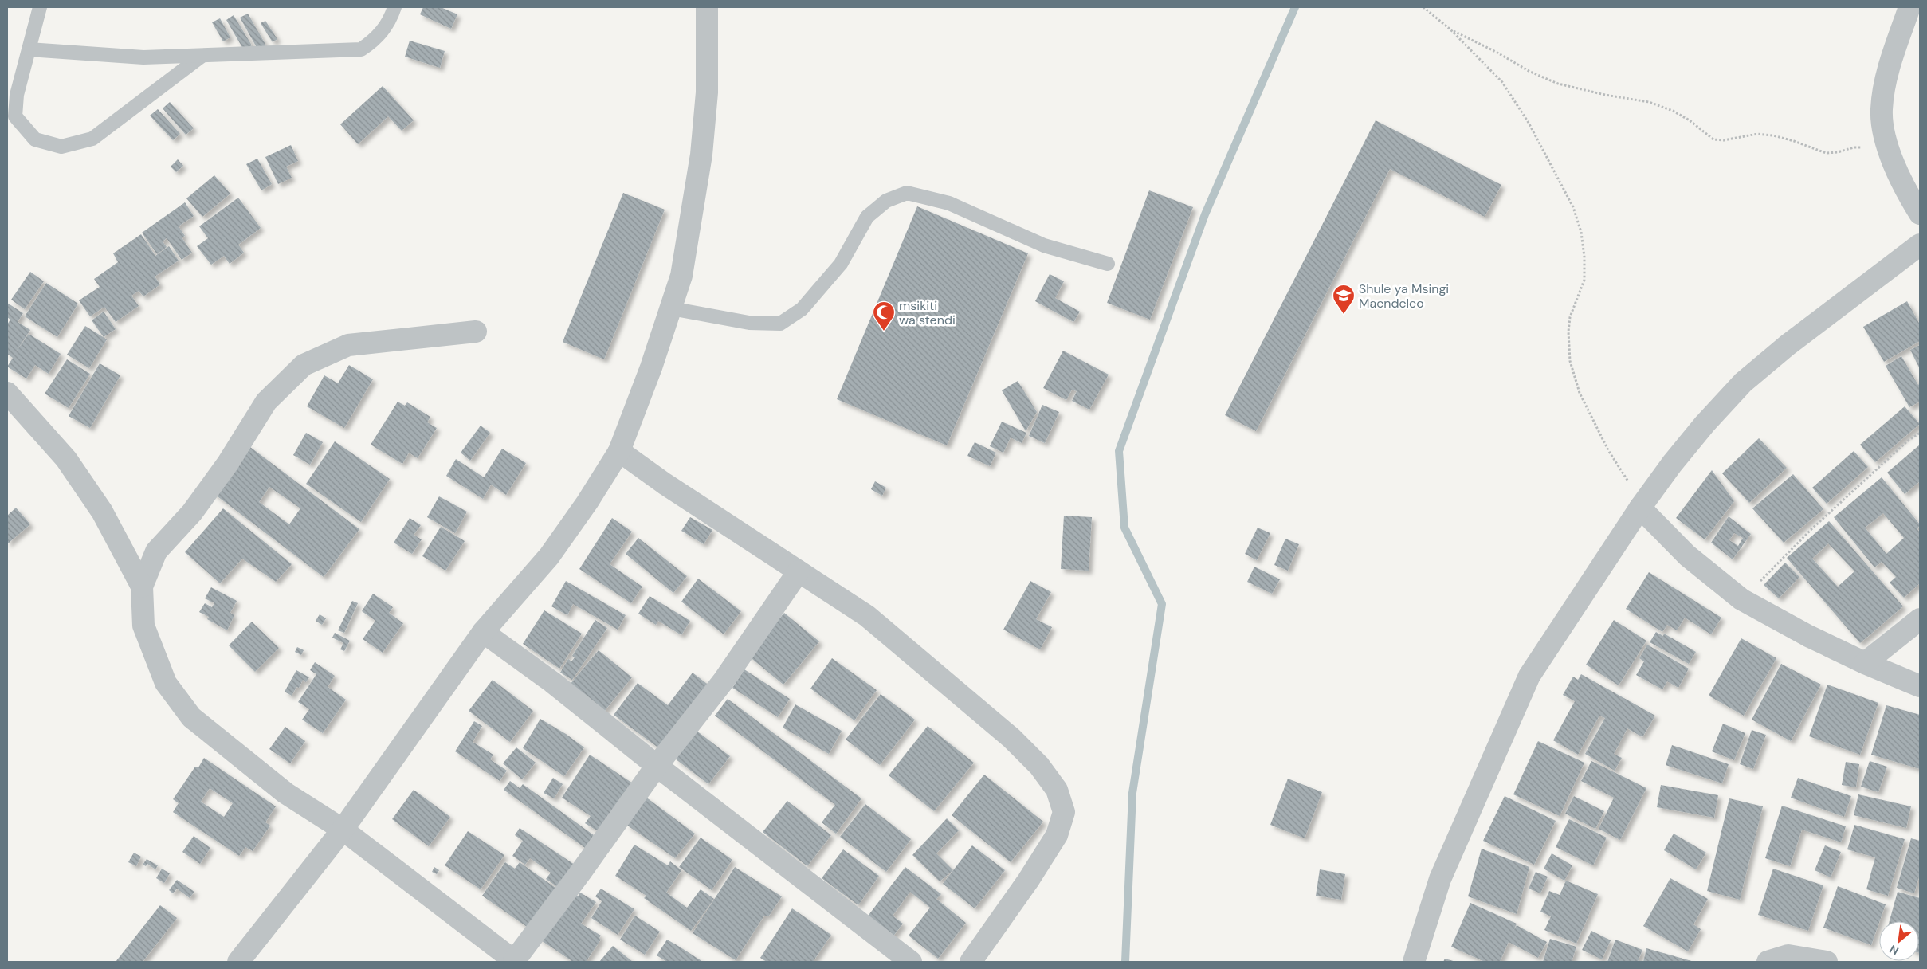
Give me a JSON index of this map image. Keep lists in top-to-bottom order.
{
  "places": {
    "school or university": ["Shule ya Msingi Maendeleo"],
    "mosque": ["msikiti wa stendi"]
  },
  "north": "bottom left"
}
